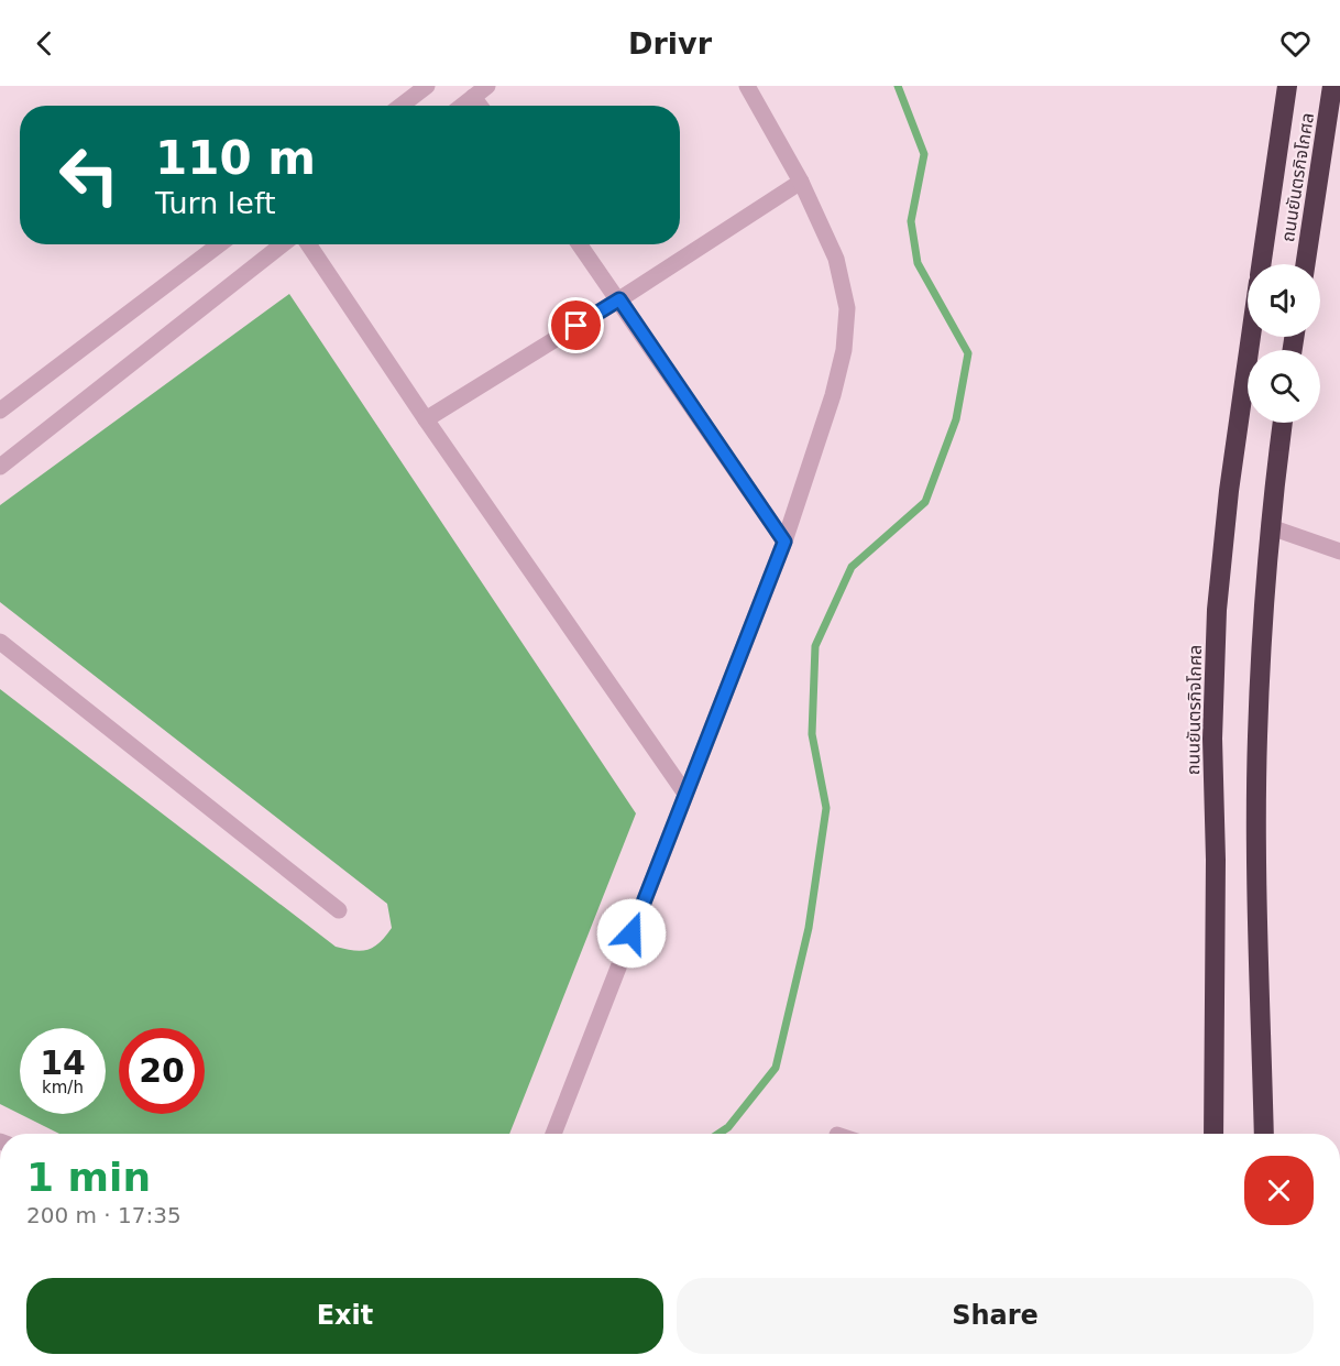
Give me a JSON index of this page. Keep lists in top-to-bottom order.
{
  "streets": {
    "highway": ["ถนนยันตรกิจโกศล"]
  },
  "page": {
    "header": "Drivr",
    "turn": ["110 m", "Turn left"],
    "speed": "14 km/h",
    "limit": "20",
    "heading": ["1 min", "200 m · 17:35"],
    "buttons": ["Exit", "Share"]
  }
}
